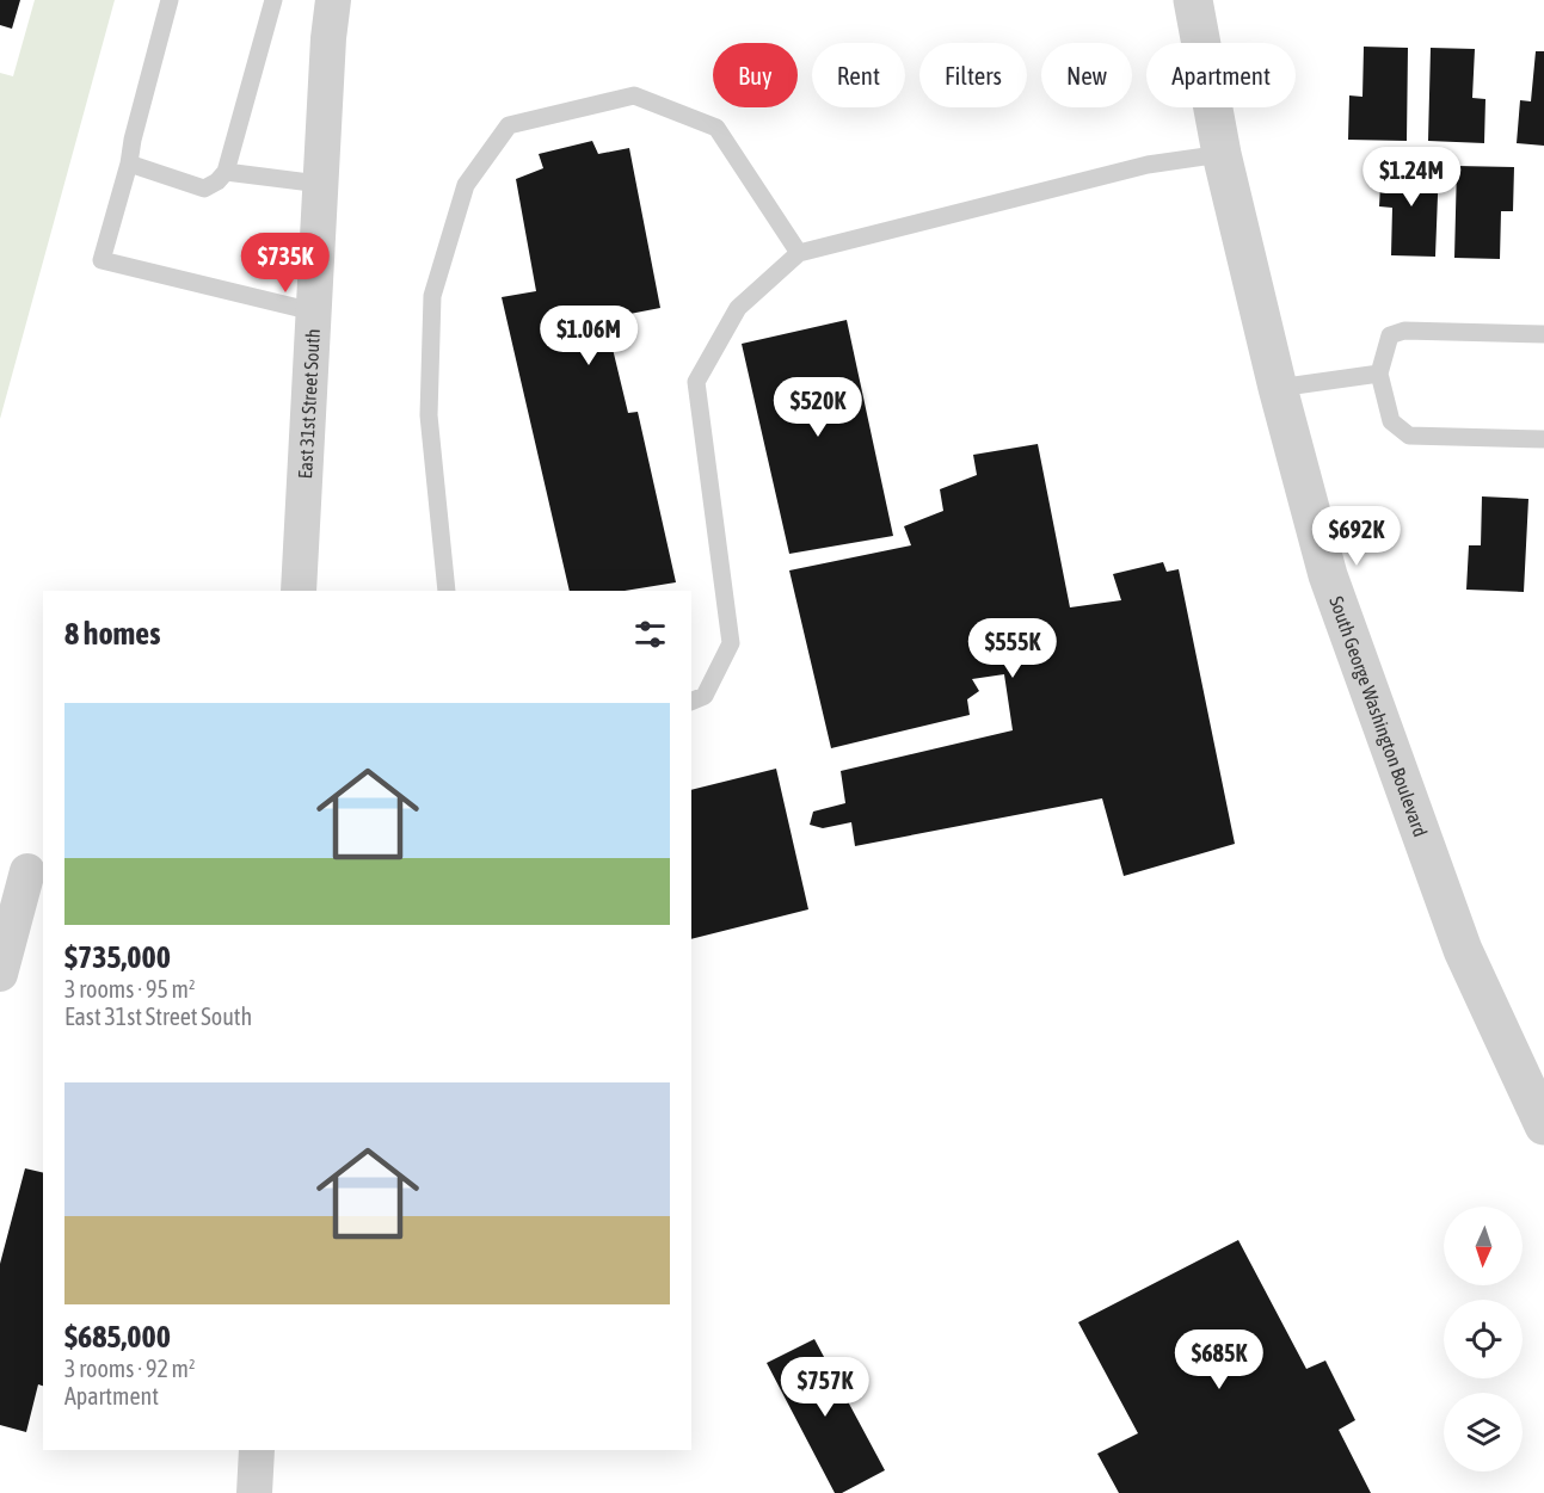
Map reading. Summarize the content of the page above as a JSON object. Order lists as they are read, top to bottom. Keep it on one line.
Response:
{"streets":{"street":["East 31st Street South","South George Washington Boulevard"]},"north":"bottom","page":{"chip":["Buy","Rent","Filters","New","Apartment"],"price":["$1.24M","$735K","$1.06M","$520K","$692K","$555K","$685K","$757K"],"heading":"8 homes","list":[{"name":"$735,000","note":"3 rooms · 95 m² · East 31st Street South"},{"name":"$685,000","note":"3 rooms · 92 m² · Apartment"}]}}
